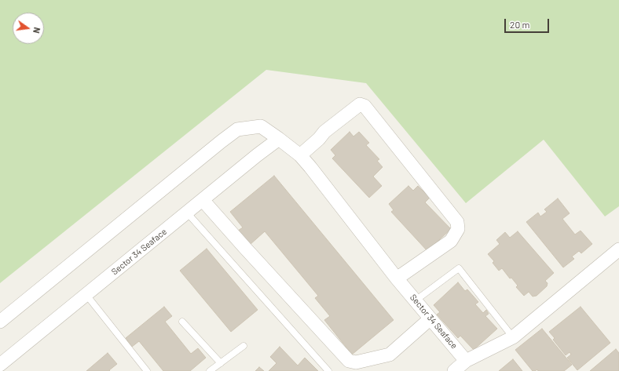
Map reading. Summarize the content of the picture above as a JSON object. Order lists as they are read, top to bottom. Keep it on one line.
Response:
{"streets":{"street":["Sector 34 Seaface"]},"scale_bar":"20 m","north":"right"}
